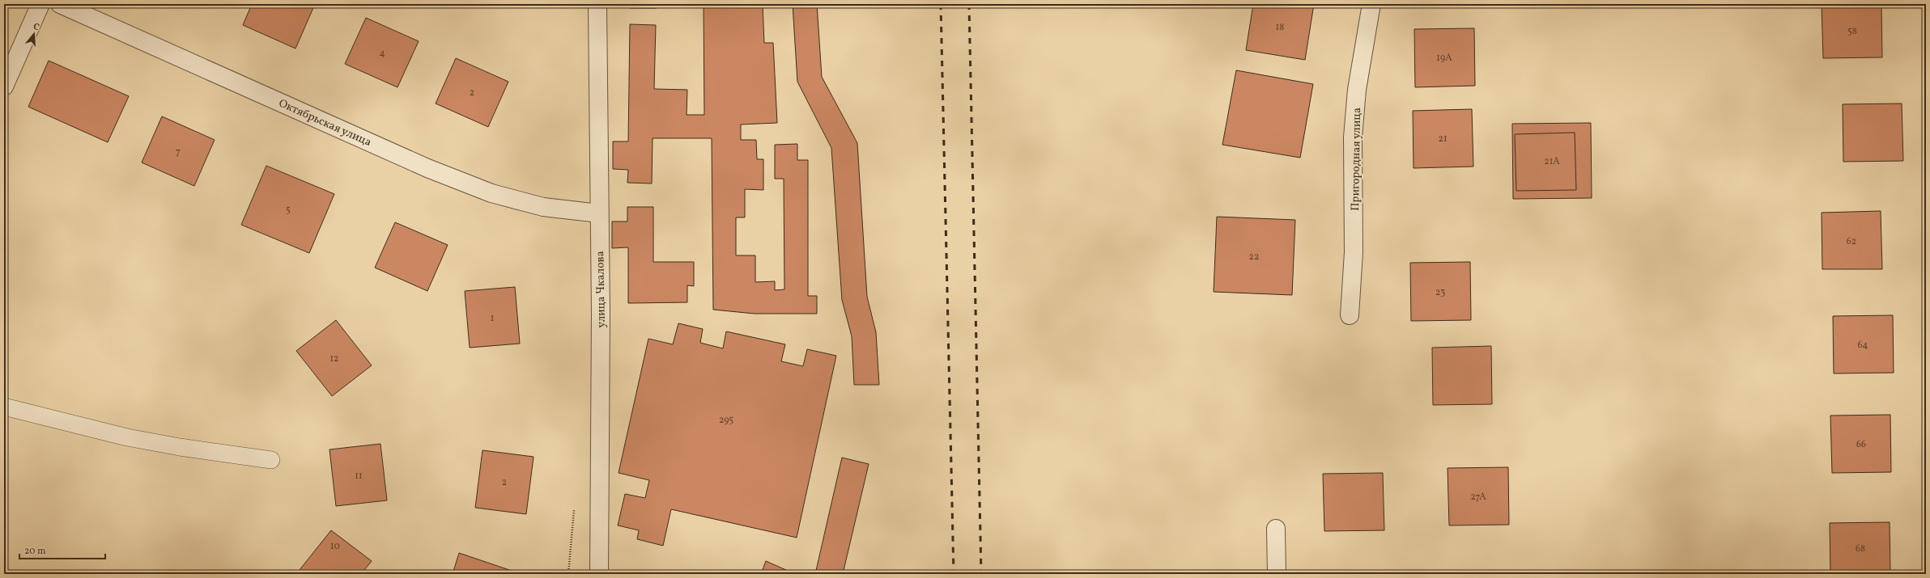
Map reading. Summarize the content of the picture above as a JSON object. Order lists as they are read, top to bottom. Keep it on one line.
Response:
{"streets":{"street":["Октябрьская улица","Пригородная улица","улица Чкалова"]},"crossings":[["Октябрьская улица","улица Чкалова"]],"house_numbers":["18","58","4","19А","2","21","7","21А","5","62","22","23","1","64","12","295","66","11","2","27А","10","68"],"scale_bar":"20 m","north":"top"}
